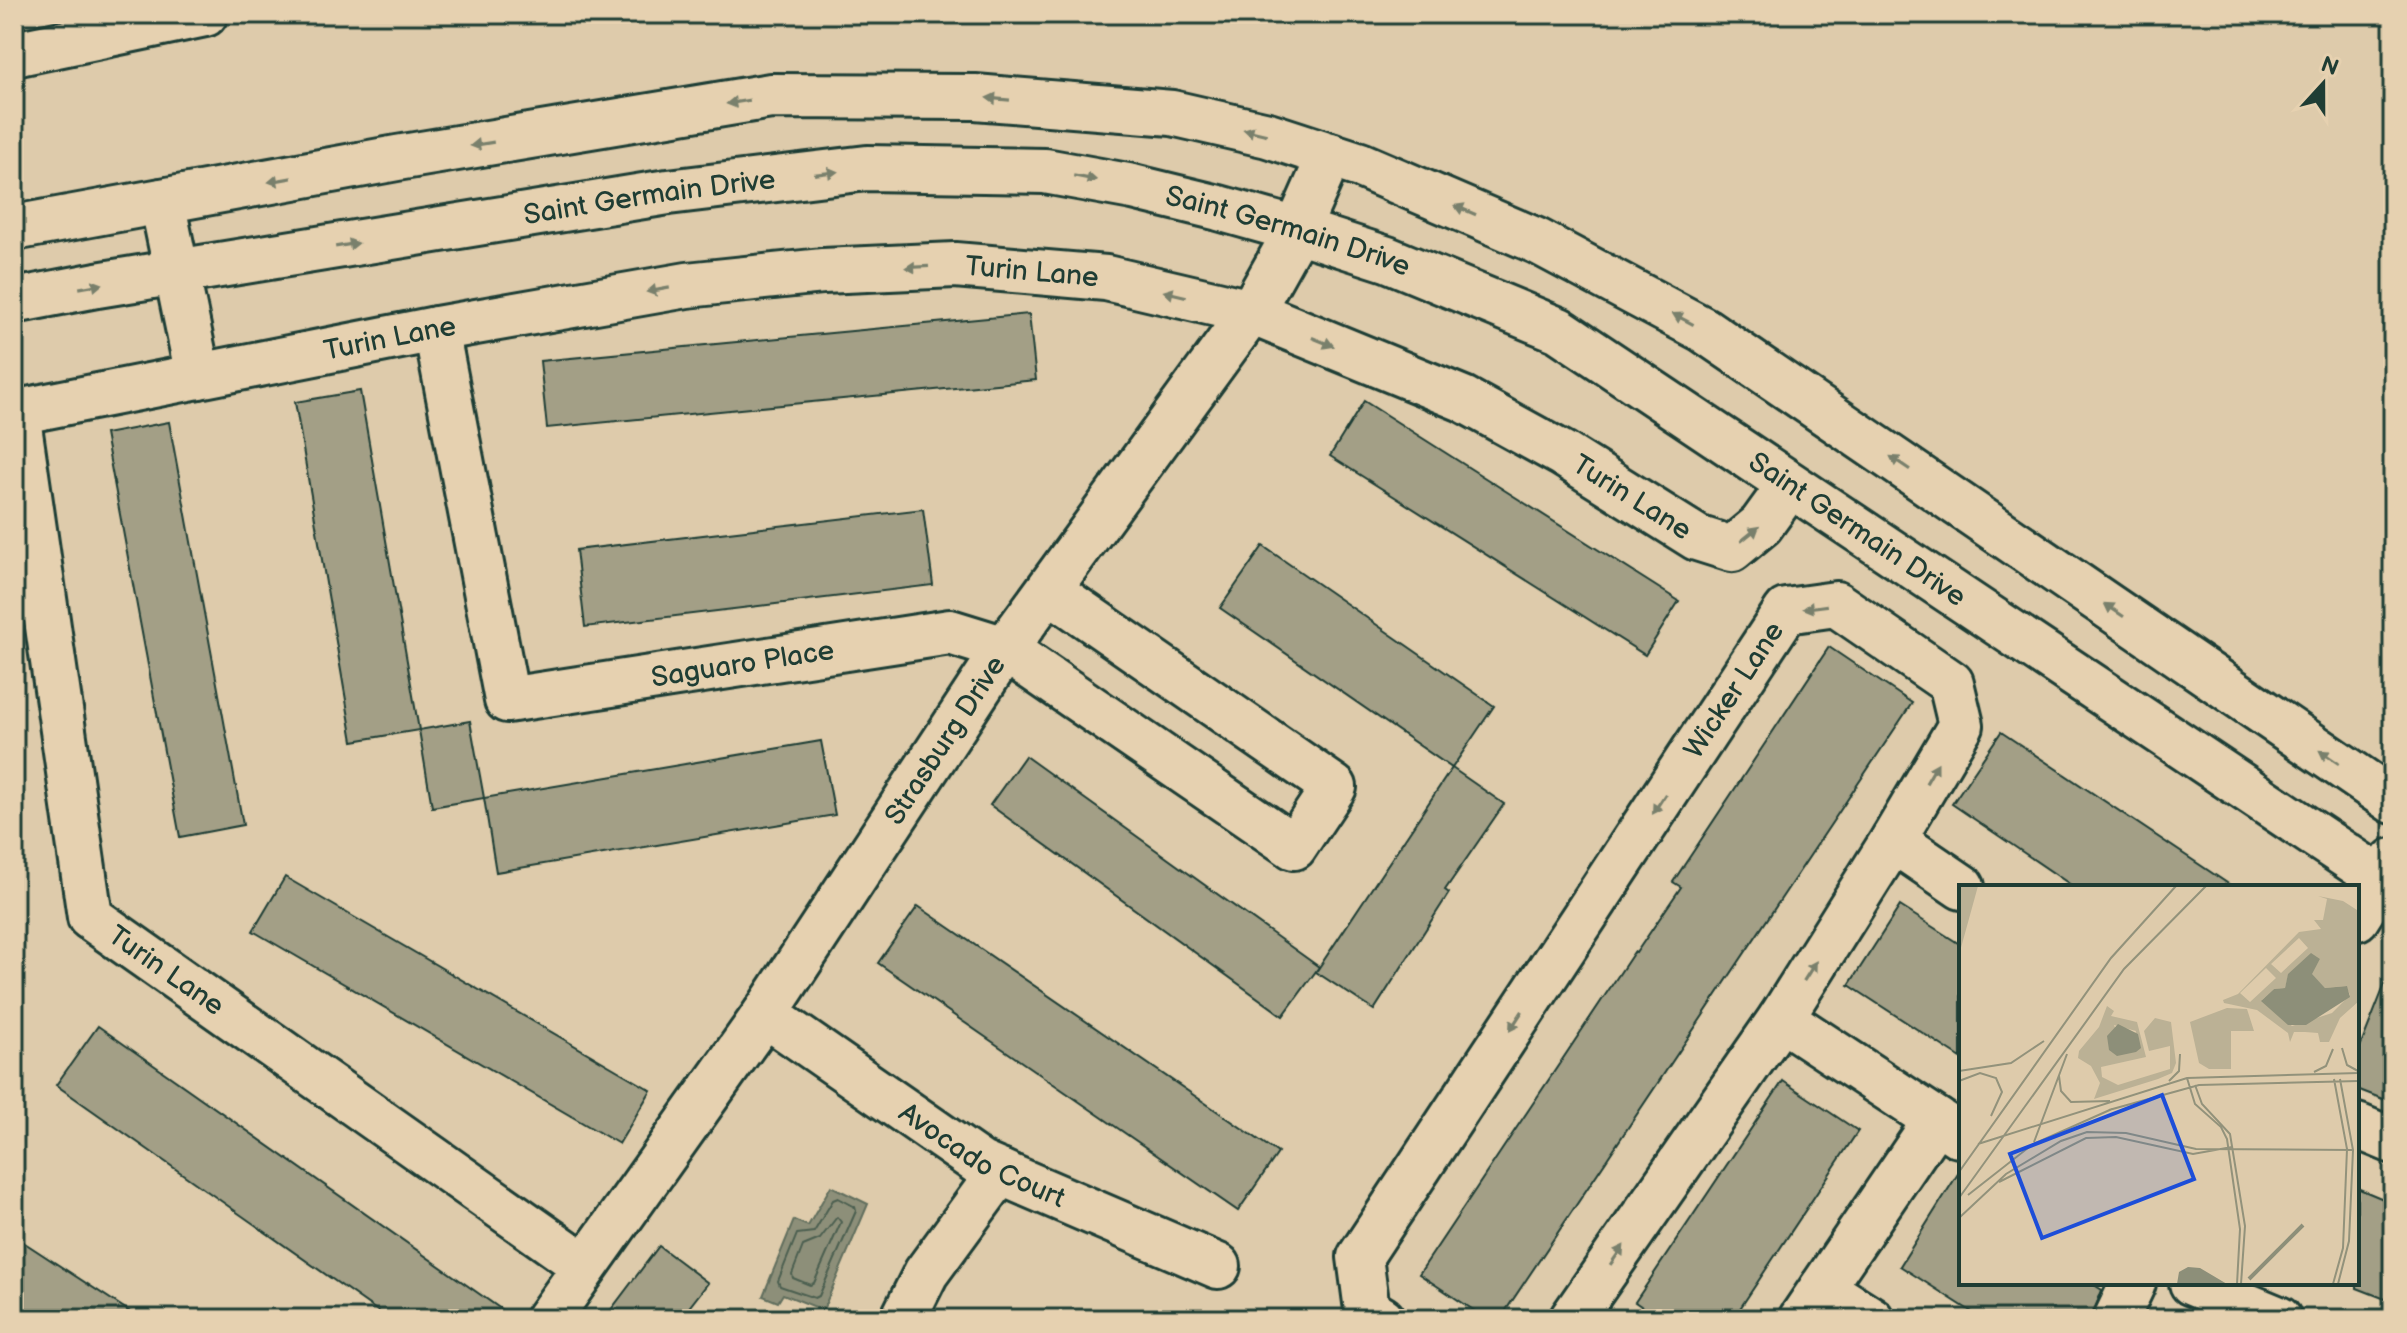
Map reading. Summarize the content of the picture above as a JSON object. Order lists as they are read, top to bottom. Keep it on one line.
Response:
{"streets":{"main road":["Saint Germain Drive","Turin Lane","Saguaro Place","Wicker Lane","Strasburg Drive","Avocado Court"]},"crossings":[["Saint Germain Drive","Turin Lane"],["Saint Germain Drive","Strasburg Drive"],["Turin Lane","Saguaro Place"],["Turin Lane","Strasburg Drive"],["Saguaro Place","Strasburg Drive"],["Strasburg Drive","Avocado Court"]],"north":"top"}
